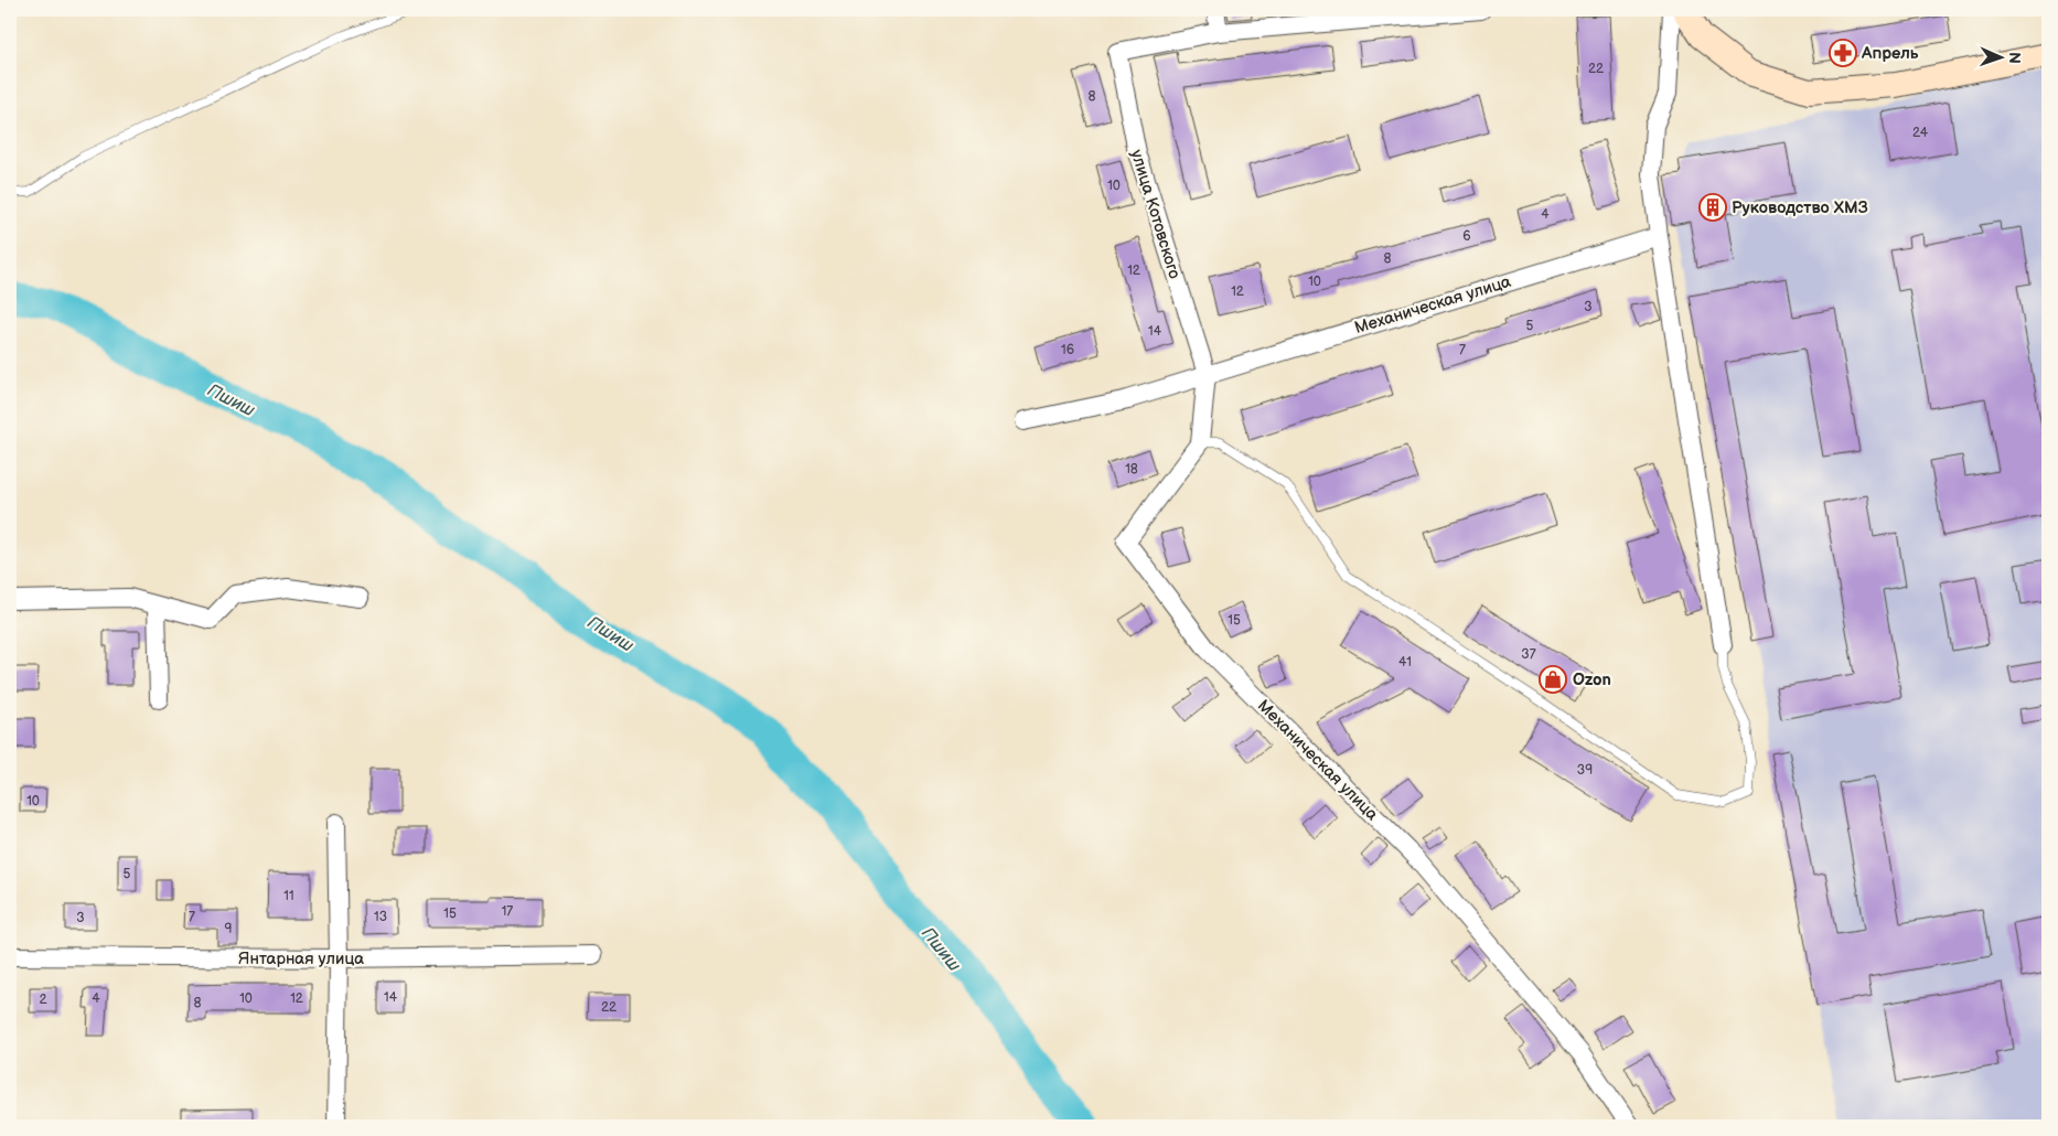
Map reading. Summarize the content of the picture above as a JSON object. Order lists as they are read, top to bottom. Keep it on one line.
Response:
{"streets":{"street":["улица Котовского","Механическая улица","Янтарная улица"]},"crossings":[["улица Котовского","Механическая улица"]],"water":["Пшиш"],"places":{"pharmacy":["Апрель"],"building":["Руководство ХМЗ"],"shop":["Ozon"]},"house_numbers":["22","8","24","10","4","6","8","12","10","12","3","5","14","16","7","18","15","37","41","39","10","5","11","17","15","7","13","3","9","14","4","10","12","2","8","22"],"north":"right"}
